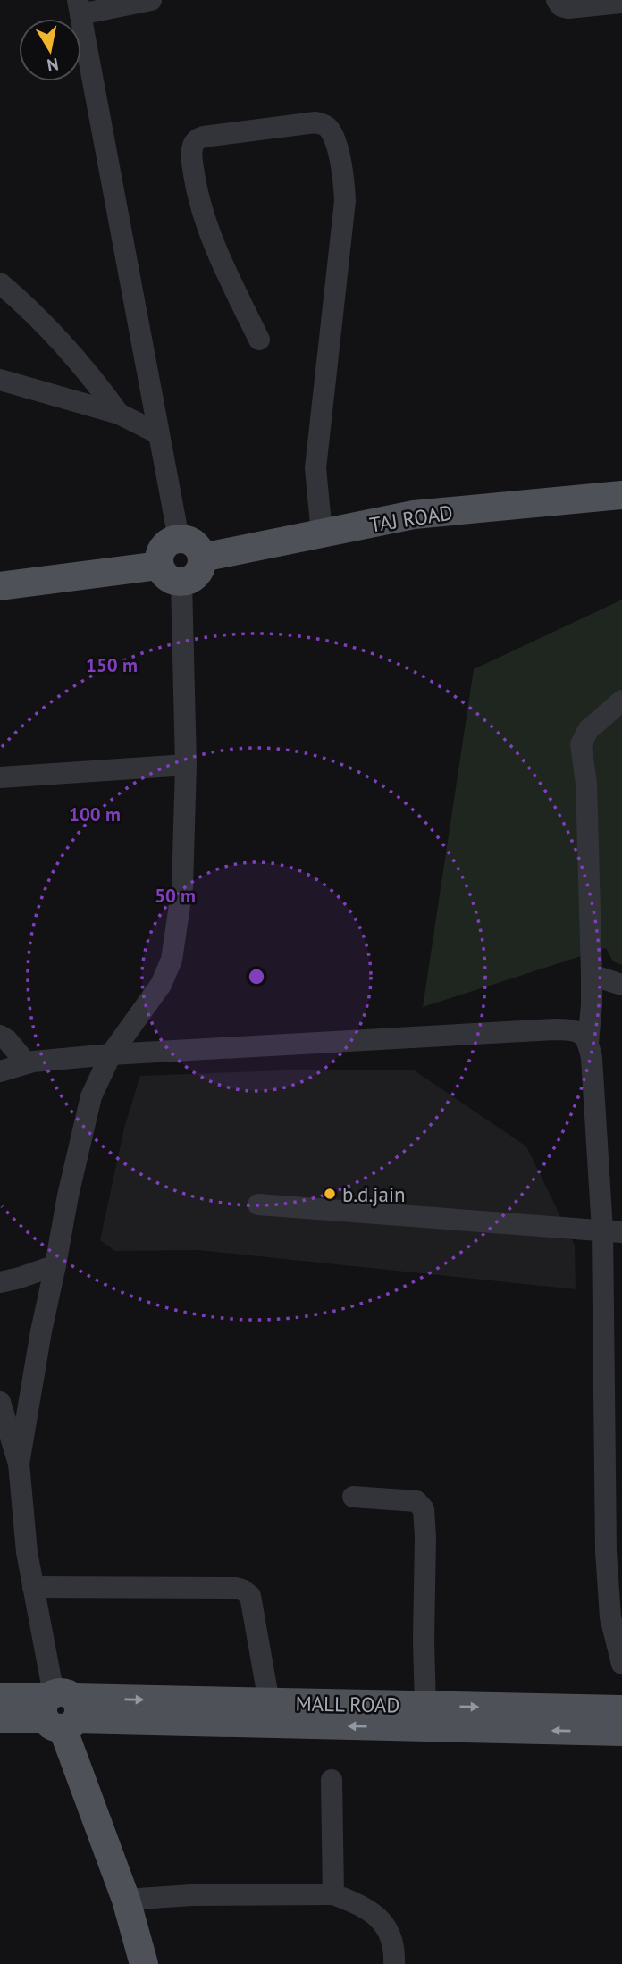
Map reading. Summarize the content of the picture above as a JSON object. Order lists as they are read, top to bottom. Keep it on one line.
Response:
{"streets":{"main road":["TAJ ROAD","MALL ROAD"]},"places":["b.d.jain"],"north":"bottom","rings":["150 m","100 m","50 m"]}
